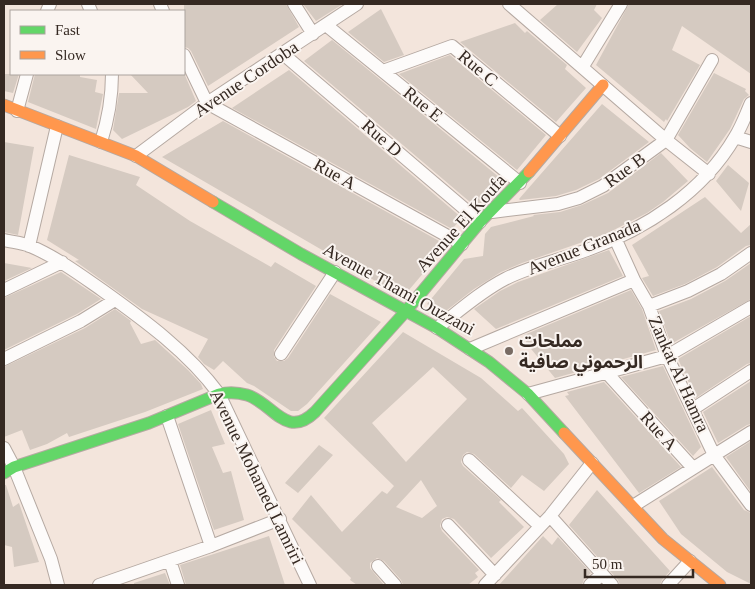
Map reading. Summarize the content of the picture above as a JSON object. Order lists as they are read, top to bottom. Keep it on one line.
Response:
{"streets":{"street":["Rue C","Avenue Cordoba","Rue E","Rue D","Rue B","Rue A","Avenue El Koufa","Avenue Granada","Avenue Thami Ouzzani","Zankat Al Hamra","Avenue Mohamed Lamriri"]},"crossings":[["Rue C","Rue E"],["Rue C","Avenue El Koufa"],["Avenue Cordoba","Rue E"],["Avenue Cordoba","Rue D"],["Avenue Cordoba","Rue A"],["Avenue Cordoba","Avenue Thami Ouzzani"],["Rue E","Avenue El Koufa"],["Rue D","Avenue El Koufa"],["Rue B","Avenue El Koufa"],["Rue A","Avenue El Koufa"],["Avenue El Koufa","Avenue Thami Ouzzani"],["Avenue El Koufa","Avenue Mohamed Lamriri"],["Avenue Granada","Avenue Thami Ouzzani"],["Avenue Granada","Zankat Al Hamra"]],"places":["مملحات الرحموني صافية"],"legend":["Fast","Slow"],"scale_bar":"50 m"}
